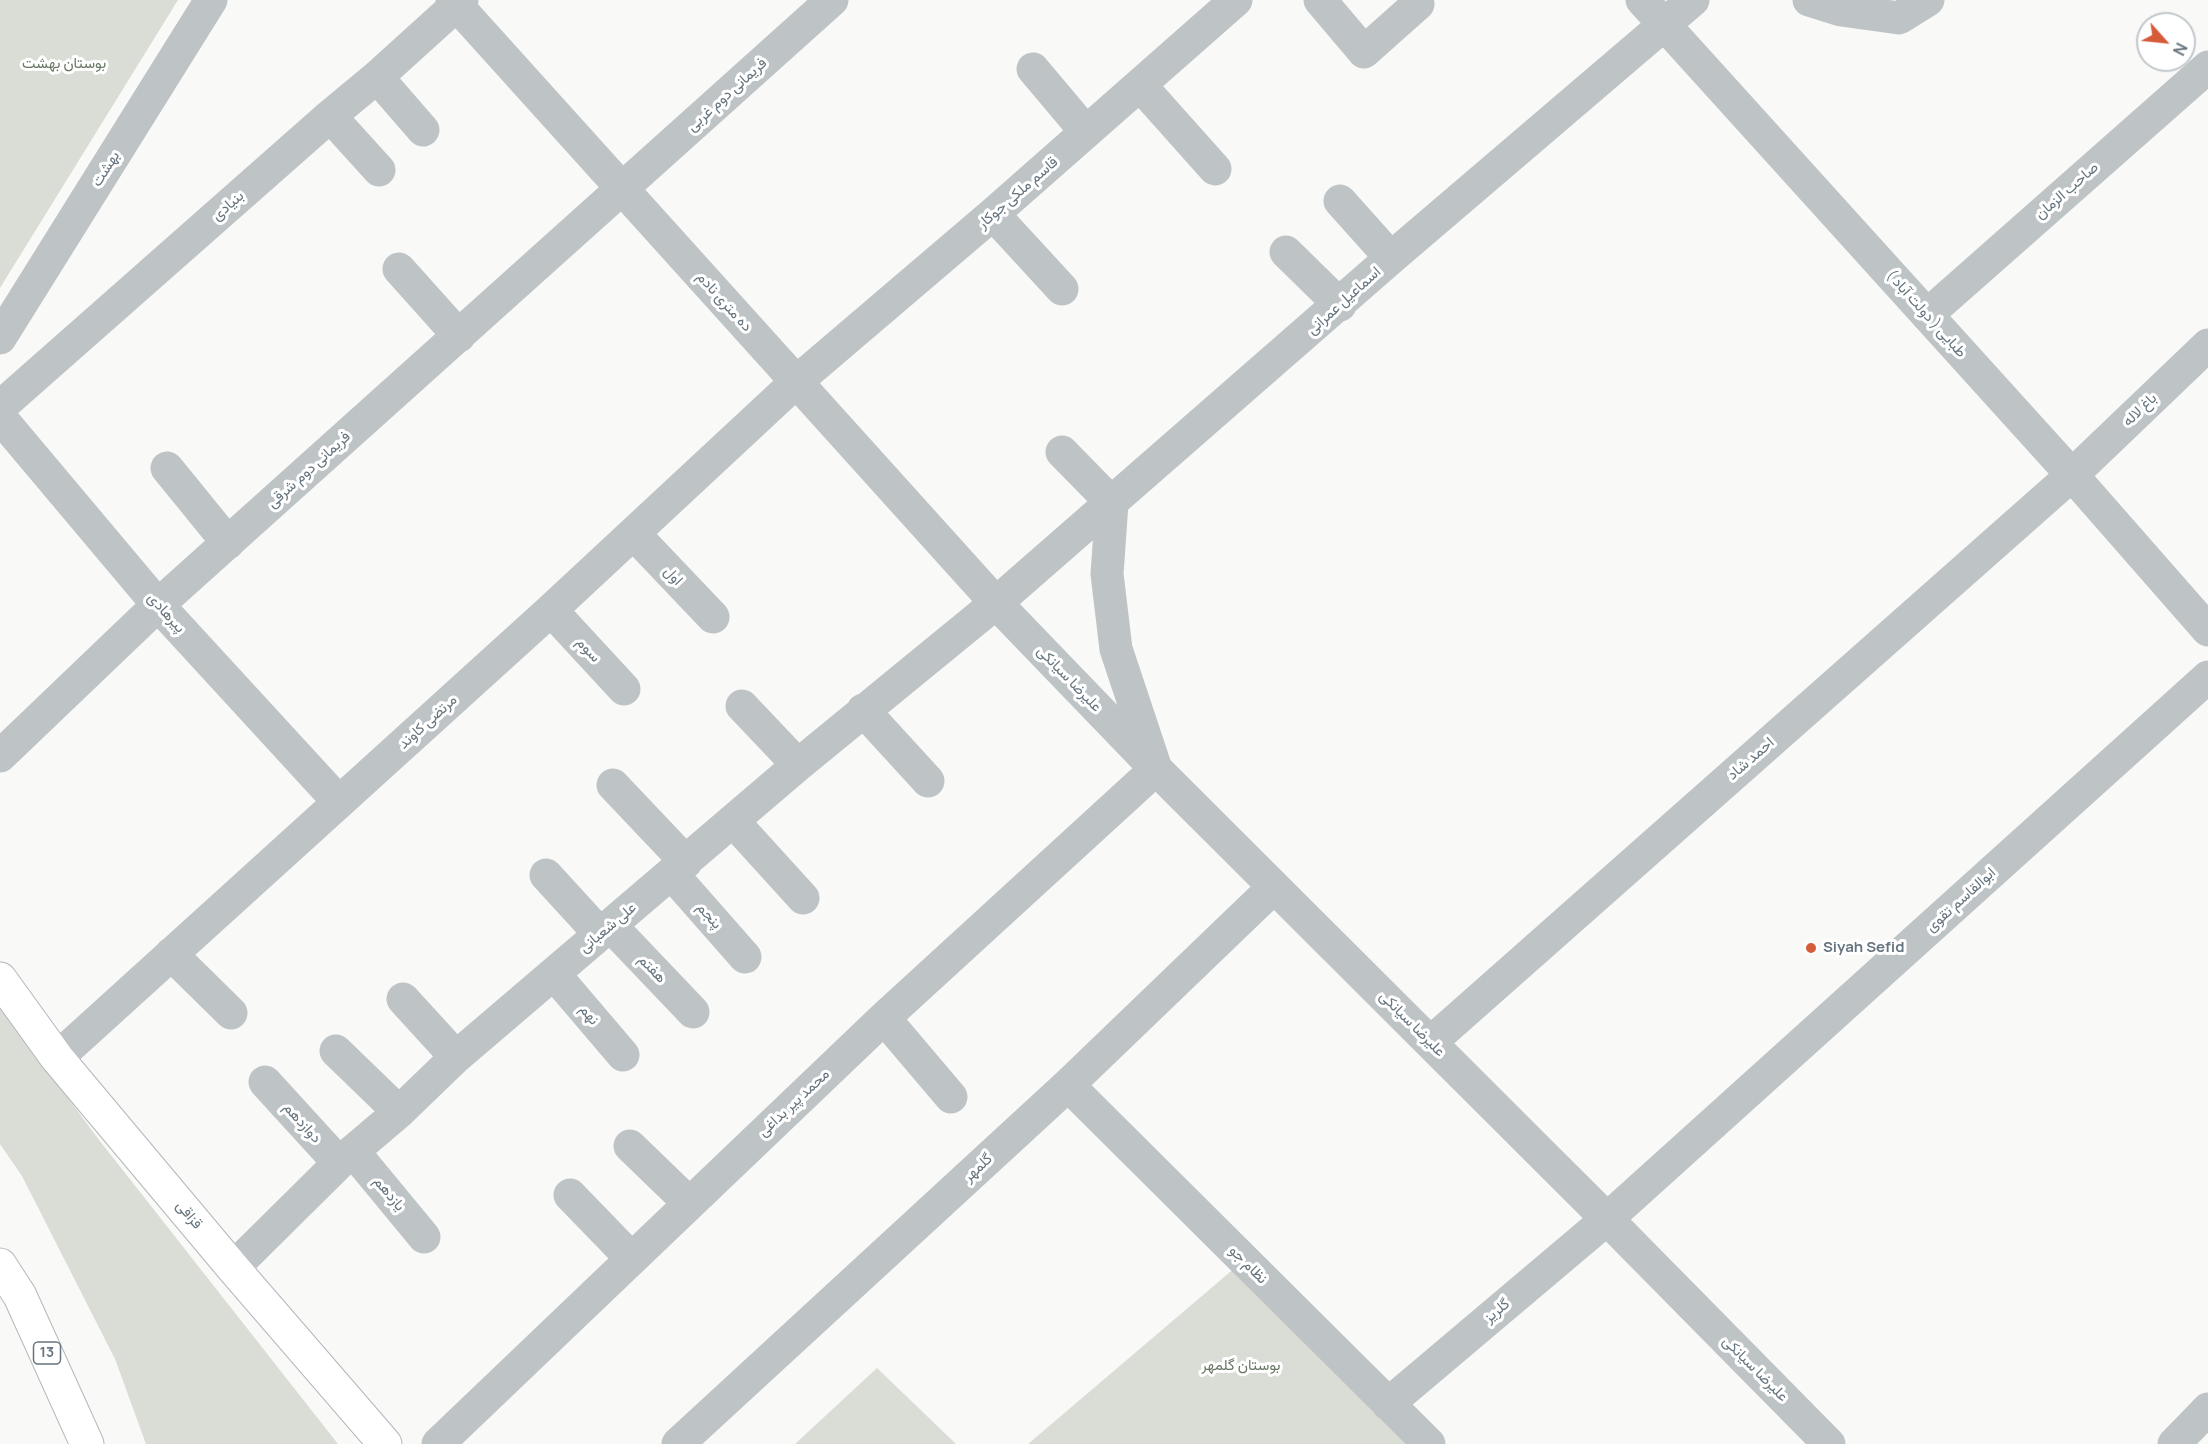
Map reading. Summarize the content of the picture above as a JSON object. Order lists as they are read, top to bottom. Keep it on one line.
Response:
{"streets":{"main road":["قزاقی","13"],"street":["فریمانی دوم غربی","بهشت","صاحب الزمان","قاسم ملکی جوکار","بنیادی","اسماعیل عمرانی","ده متری نادم","طبایی ( دولت آباد )","باغ لاله","فریمانی دوم شرقی","اول","پیرهادی","سوم","علیرضا سیانکی","مرتضی کاوند","احمد شاد","ابوالقاسم تقوی","پنجم","علی شعبانی","هفتم","نهم","محمد پیر بداغی","دوازدهم","گلمهر","یازدهم","نظام جو","گلریز"]},"crossings":[["فریمانی دوم غربی","ده متری نادم"],["فریمانی دوم غربی","فریمانی دوم شرقی"],["صاحب الزمان","طبایی ( دولت آباد )"],["قاسم ملکی جوکار","ده متری نادم"],["قاسم ملکی جوکار","مرتضی کاوند"],["بنیادی","ده متری نادم"],["اسماعیل عمرانی","ده متری نادم"],["اسماعیل عمرانی","طبایی ( دولت آباد )"],["اسماعیل عمرانی","علیرضا سیانکی"],["اسماعیل عمرانی","علی شعبانی"],["ده متری نادم","فریمانی دوم شرقی"],["ده متری نادم","علیرضا سیانکی"],["ده متری نادم","مرتضی کاوند"],["ده متری نادم","علی شعبانی"],["طبایی ( دولت آباد )","باغ لاله"],["طبایی ( دولت آباد )","احمد شاد"],["باغ لاله","احمد شاد"],["فریمانی دوم شرقی","پیرهادی"],["اول","مرتضی کاوند"],["پیرهادی","مرتضی کاوند"],["سوم","مرتضی کاوند"],["علیرضا سیانکی","احمد شاد"],["علیرضا سیانکی","ابوالقاسم تقوی"],["علیرضا سیانکی","علی شعبانی"],["علیرضا سیانکی","محمد پیر بداغی"],["علیرضا سیانکی","گلمهر"],["علیرضا سیانکی","گلریز"],["مرتضی کاوند","قزاقی"],["ابوالقاسم تقوی","گلریز"],["پنجم","علی شعبانی"],["علی شعبانی","هفتم"],["علی شعبانی","نهم"],["علی شعبانی","دوازدهم"],["علی شعبانی","یازدهم"],["علی شعبانی","قزاقی"],["دوازدهم","یازدهم"],["گلمهر","نظام جو"],["نظام جو","گلریز"]],"parks":["بوستان بهشت","بوستان گلمهر"],"places":["Siyah Sefid"],"north":"bottom right"}
